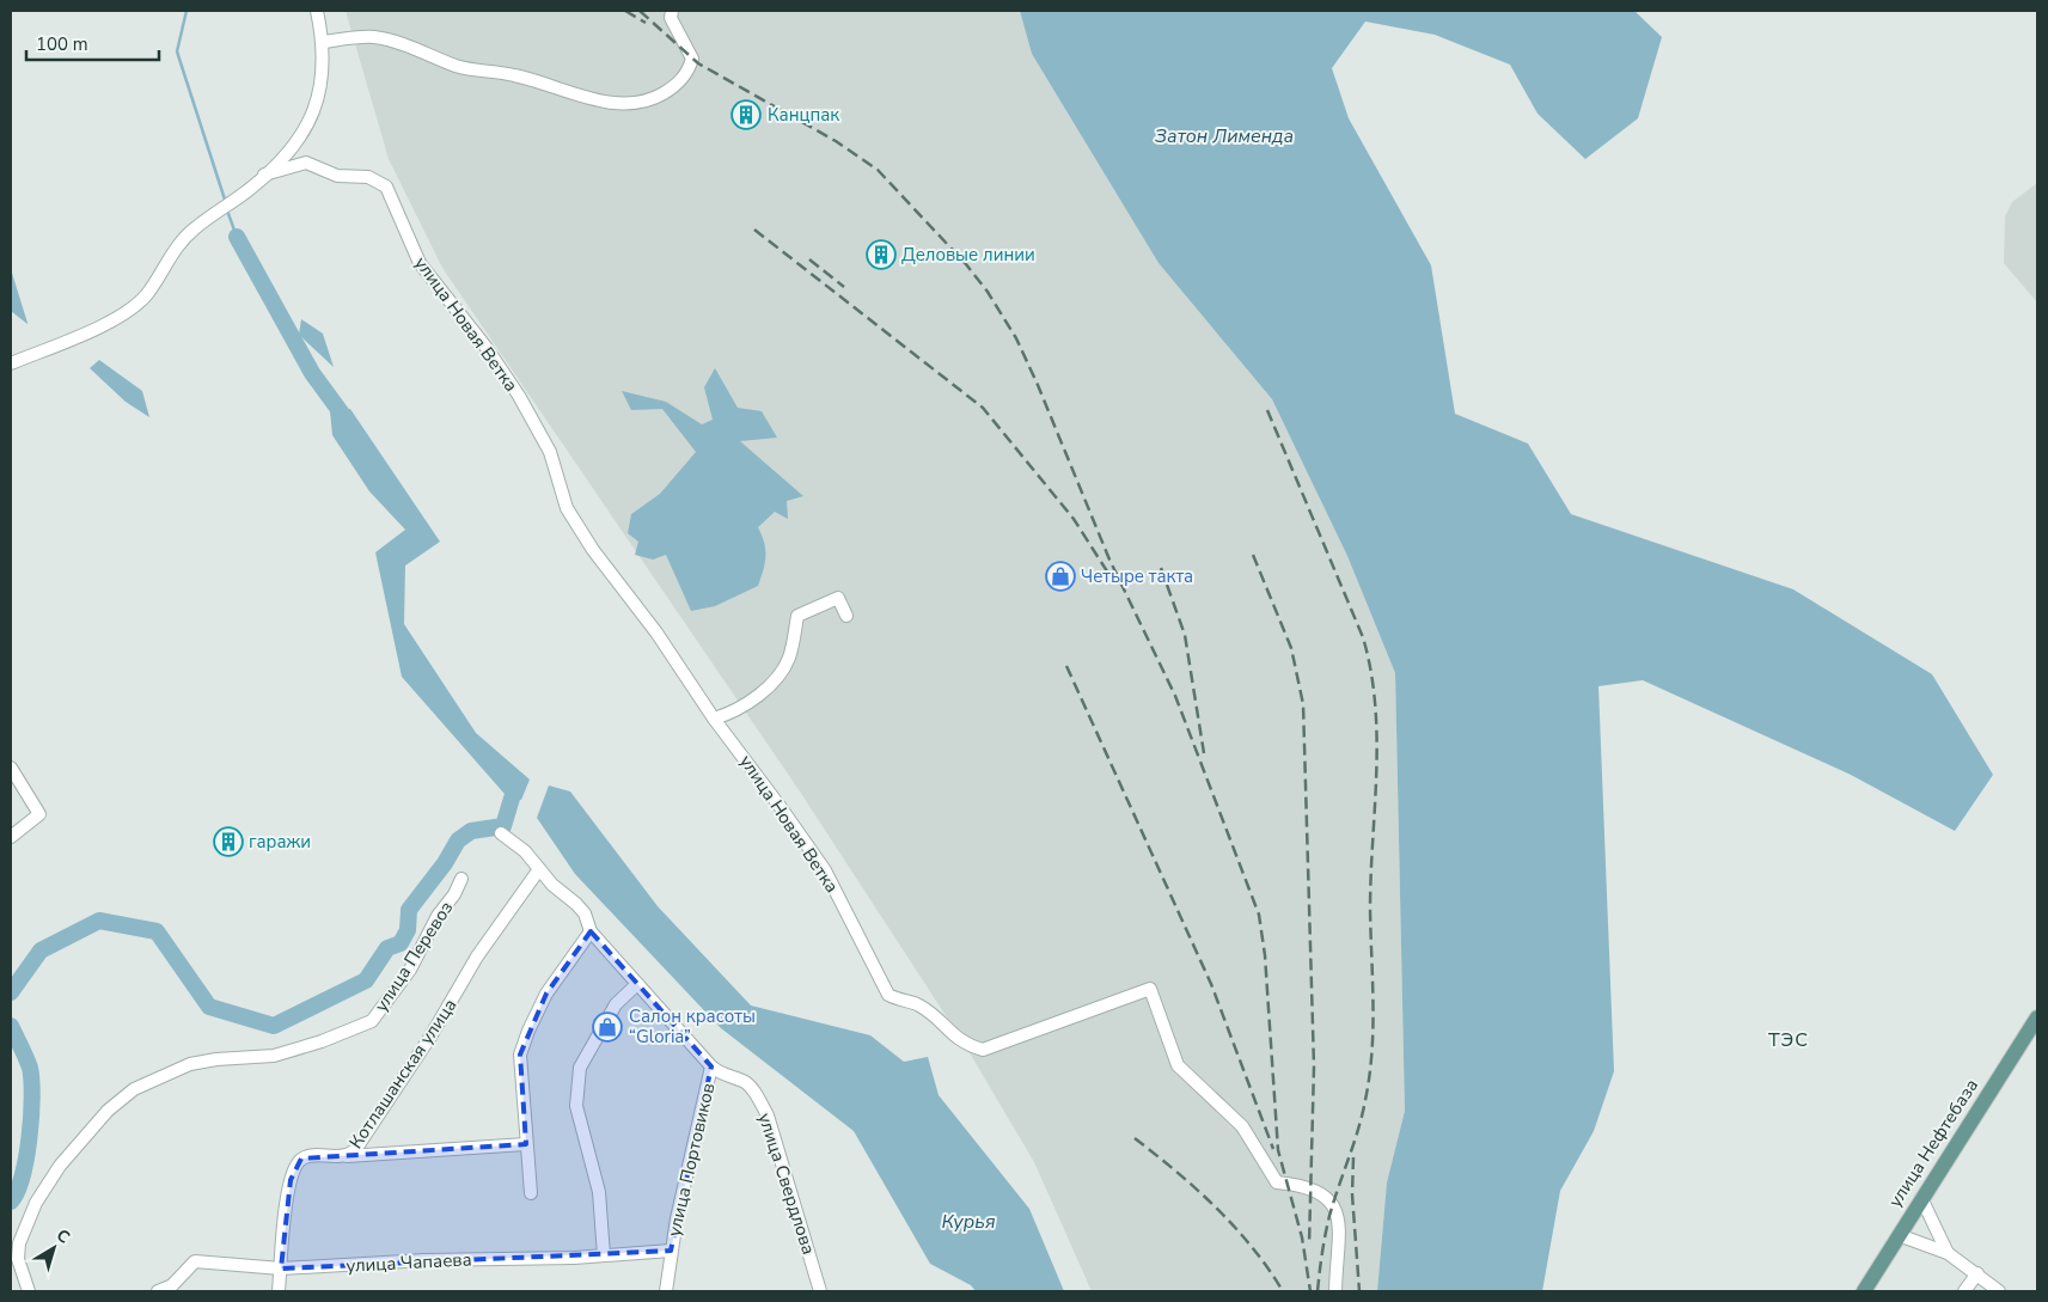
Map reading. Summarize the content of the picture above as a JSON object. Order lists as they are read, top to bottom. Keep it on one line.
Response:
{"streets":{"main road":["улица Нефтебаза"],"street":["улица Новая Ветка","улица Перевоз","Котлашанская улица","улица Портовиков","улица Свердлова","улица Чапаева"]},"crossings":[["Котлашанская улица","улица Портовиков"],["Котлашанская улица","улица Чапаева"],["улица Портовиков","улица Свердлова"],["улица Портовиков","улица Чапаева"]],"districts":["ТЭС"],"water":["Затон Лименда","Курья"],"places":{"building":["Канцпак","Деловые линии","гаражи"],"shop":["Четыре такта","Салон красоты “Gloria”"]},"scale_bar":"100 m","north":"top right"}
